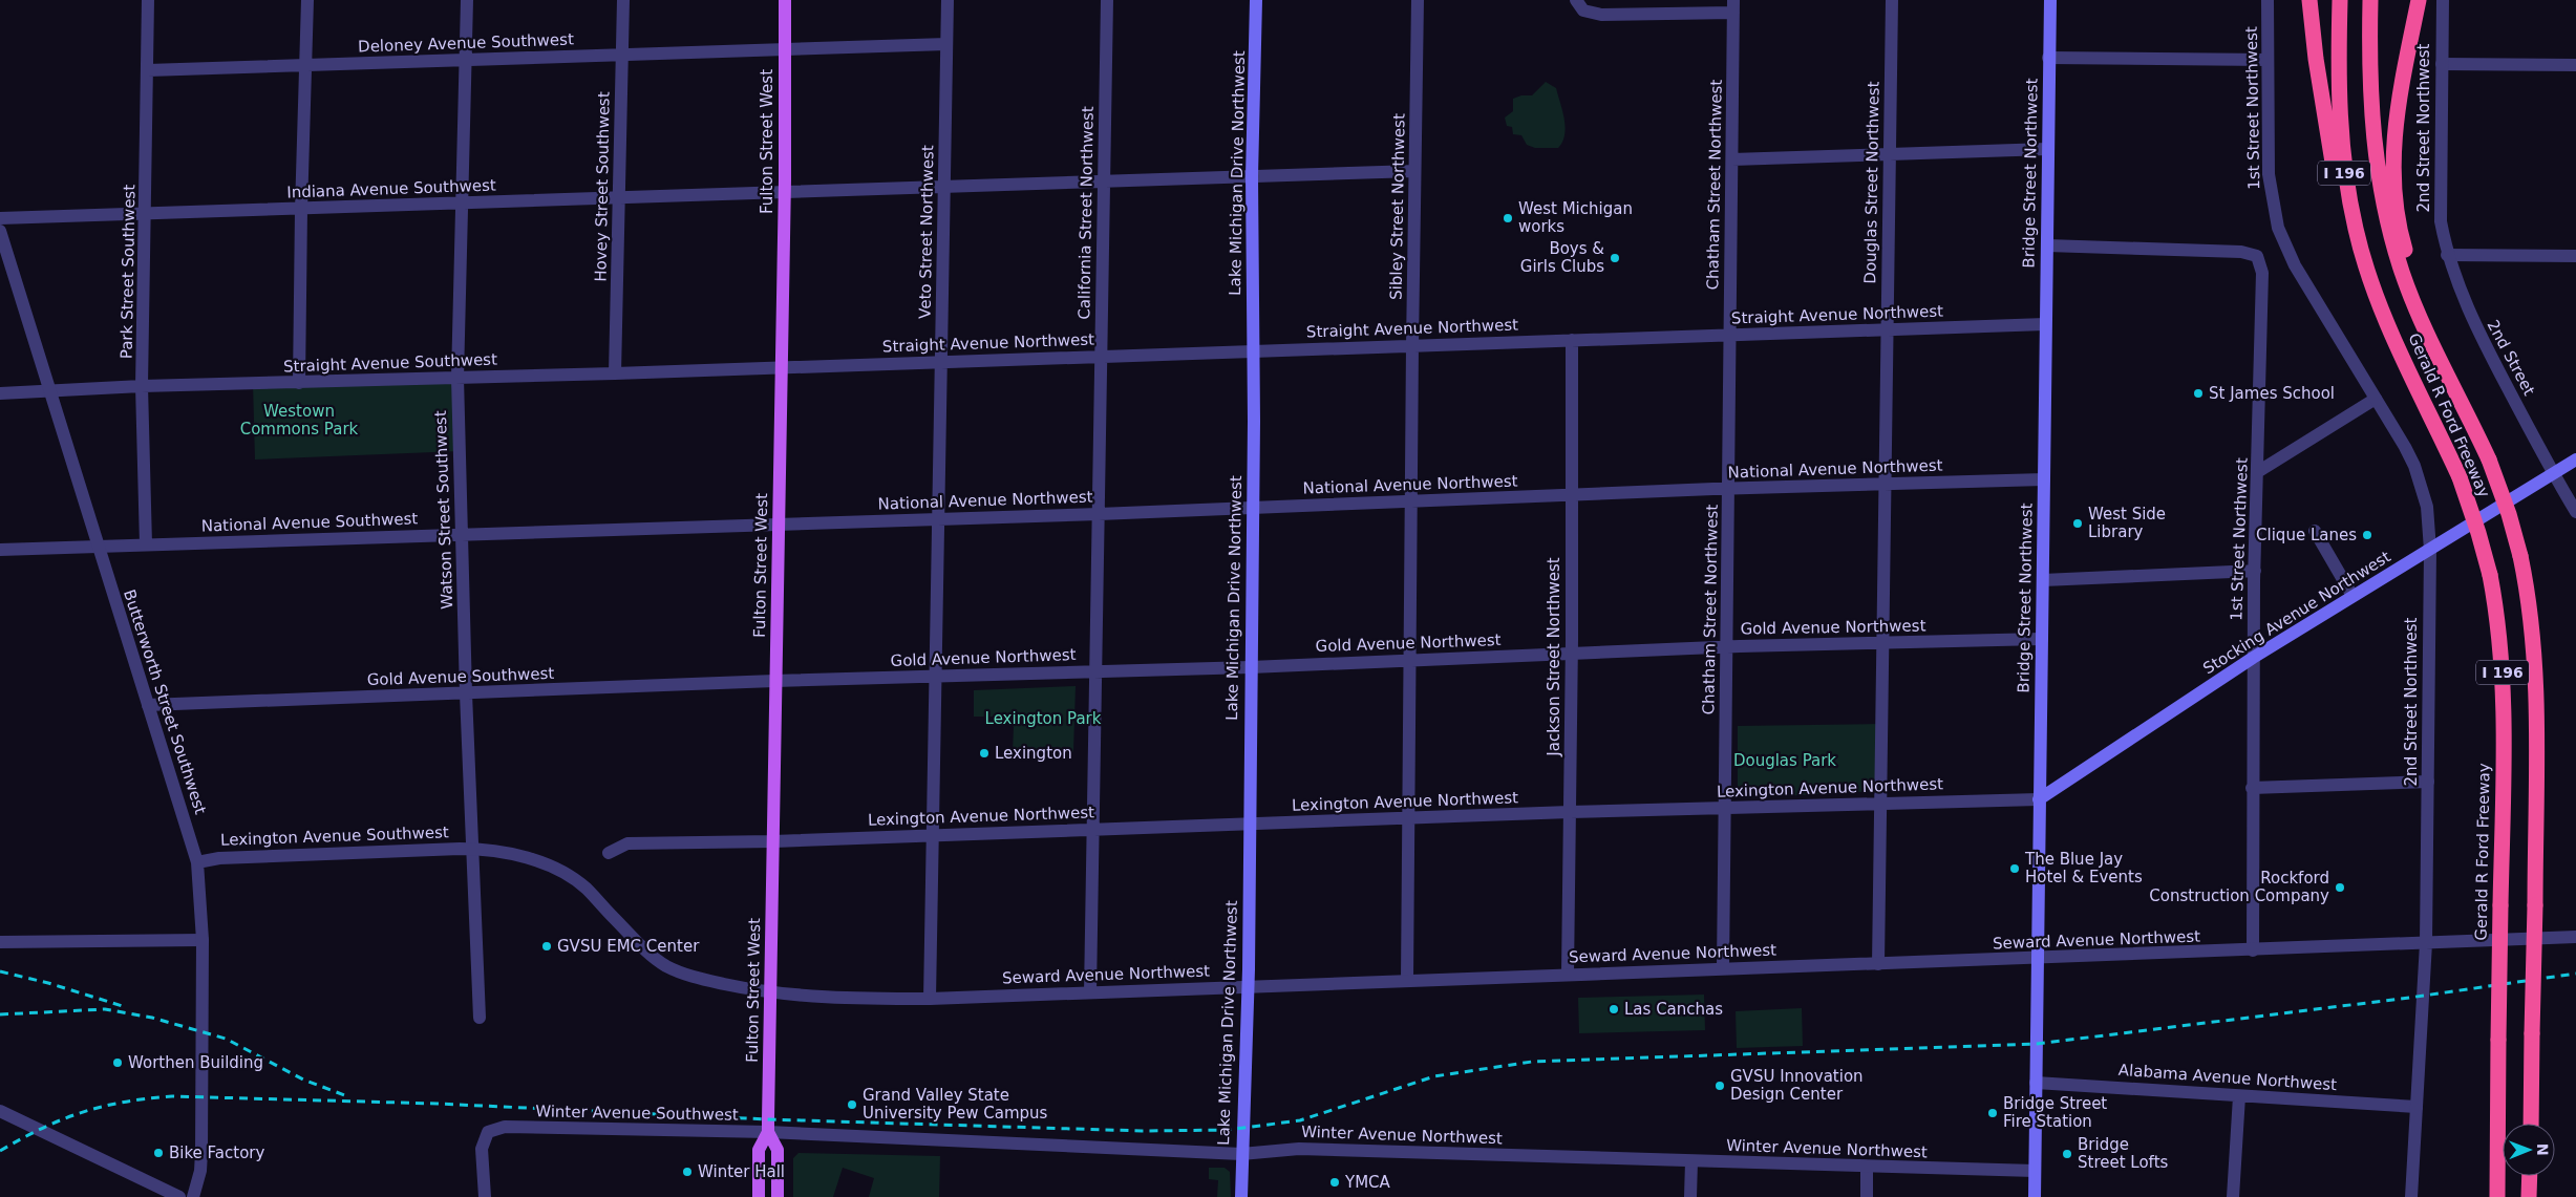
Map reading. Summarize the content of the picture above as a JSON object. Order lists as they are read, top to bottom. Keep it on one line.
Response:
{"streets":{"highway":["I 196","Gerald R Ford Freeway"],"main road":["Fulton Street West","Lake Michigan Drive Northwest","Bridge Street Northwest","Stocking Avenue Northwest"],"street":["Deloney Avenue Southwest","1st Street Northwest","2nd Street Northwest","Douglas Street Northwest","Chatham Street Northwest","Hovey Street Southwest","Indiana Avenue Southwest","Sibley Street Northwest","California Street Northwest","Veto Street Northwest","Park Street Southwest","Straight Avenue Northwest","2nd Street","Straight Avenue Southwest","National Avenue Northwest","Watson Street Southwest","National Avenue Southwest","Gold Avenue Northwest","Jackson Street Northwest","Gold Avenue Southwest","Butterworth Street Southwest","Lexington Avenue Northwest","Lexington Avenue Southwest","Seward Avenue Northwest","Alabama Avenue Northwest","Winter Avenue Southwest","Winter Avenue Northwest"]},"crossings":[["Deloney Avenue Southwest","Fulton Street West"],["Deloney Avenue Southwest","Hovey Street Southwest"],["Deloney Avenue Southwest","Veto Street Northwest"],["Deloney Avenue Southwest","Park Street Southwest"],["Deloney Avenue Southwest","Watson Street Southwest"],["1st Street Northwest","2nd Street Northwest"],["1st Street Northwest","Bridge Street Northwest"],["1st Street Northwest","Stocking Avenue Northwest"],["1st Street Northwest","Seward Avenue Northwest"],["2nd Street Northwest","2nd Street"],["2nd Street Northwest","Stocking Avenue Northwest"],["2nd Street Northwest","Seward Avenue Northwest"],["2nd Street Northwest","Alabama Avenue Northwest"],["Fulton Street West","Indiana Avenue Southwest"],["Fulton Street West","Straight Avenue Northwest"],["Fulton Street West","Straight Avenue Southwest"],["Fulton Street West","National Avenue Northwest"],["Fulton Street West","National Avenue Southwest"],["Fulton Street West","Gold Avenue Northwest"],["Fulton Street West","Gold Avenue Southwest"],["Fulton Street West","Lexington Avenue Northwest"],["Fulton Street West","Lexington Avenue Southwest"],["Fulton Street West","Seward Avenue Northwest"],["Fulton Street West","Winter Avenue Southwest"],["Fulton Street West","Winter Avenue Northwest"],["Lake Michigan Drive Northwest","Indiana Avenue Southwest"],["Lake Michigan Drive Northwest","Straight Avenue Northwest"],["Lake Michigan Drive Northwest","National Avenue Northwest"],["Lake Michigan Drive Northwest","Gold Avenue Northwest"],["Lake Michigan Drive Northwest","Lexington Avenue Northwest"],["Lake Michigan Drive Northwest","Seward Avenue Northwest"],["Lake Michigan Drive Northwest","Winter Avenue Northwest"],["Bridge Street Northwest","Straight Avenue Northwest"],["Bridge Street Northwest","National Avenue Northwest"],["Bridge Street Northwest","Stocking Avenue Northwest"],["Bridge Street Northwest","Gold Avenue Northwest"],["Bridge Street Northwest","Lexington Avenue Northwest"],["Bridge Street Northwest","Seward Avenue Northwest"],["Bridge Street Northwest","Alabama Avenue Northwest"],["Bridge Street Northwest","Winter Avenue Northwest"],["Douglas Street Northwest","Straight Avenue Northwest"],["Douglas Street Northwest","National Avenue Northwest"],["Douglas Street Northwest","Gold Avenue Northwest"],["Douglas Street Northwest","Lexington Avenue Northwest"],["Douglas Street Northwest","Seward Avenue Northwest"],["Chatham Street Northwest","Straight Avenue Northwest"],["Chatham Street Northwest","National Avenue Northwest"],["Chatham Street Northwest","Gold Avenue Northwest"],["Chatham Street Northwest","Lexington Avenue Northwest"],["Chatham Street Northwest","Seward Avenue Northwest"],["Hovey Street Southwest","Indiana Avenue Southwest"],["Hovey Street Southwest","Straight Avenue Southwest"],["Indiana Avenue Southwest","Sibley Street Northwest"],["Indiana Avenue Southwest","California Street Northwest"],["Indiana Avenue Southwest","Veto Street Northwest"],["Indiana Avenue Southwest","Park Street Southwest"],["Indiana Avenue Southwest","Watson Street Southwest"],["Sibley Street Northwest","Straight Avenue Northwest"],["Sibley Street Northwest","National Avenue Northwest"],["Sibley Street Northwest","Gold Avenue Northwest"],["Sibley Street Northwest","Lexington Avenue Northwest"],["Sibley Street Northwest","Seward Avenue Northwest"],["California Street Northwest","Straight Avenue Northwest"],["California Street Northwest","National Avenue Northwest"],["California Street Northwest","Gold Avenue Northwest"],["California Street Northwest","Lexington Avenue Northwest"],["California Street Northwest","Seward Avenue Northwest"],["Veto Street Northwest","Straight Avenue Northwest"],["Veto Street Northwest","National Avenue Northwest"],["Veto Street Northwest","Gold Avenue Northwest"],["Veto Street Northwest","Lexington Avenue Northwest"],["Veto Street Northwest","Seward Avenue Northwest"],["Park Street Southwest","Straight Avenue Southwest"],["Park Street Southwest","National Avenue Southwest"],["Straight Avenue Northwest","Straight Avenue Southwest"],["Straight Avenue Northwest","Jackson Street Northwest"],["2nd Street","Stocking Avenue Northwest"],["Straight Avenue Southwest","Watson Street Southwest"],["Straight Avenue Southwest","Butterworth Street Southwest"],["National Avenue Northwest","National Avenue Southwest"],["National Avenue Northwest","Jackson Street Northwest"],["Watson Street Southwest","National Avenue Southwest"],["Watson Street Southwest","Gold Avenue Southwest"],["Watson Street Southwest","Lexington Avenue Southwest"],["National Avenue Southwest","Butterworth Street Southwest"],["Stocking Avenue Northwest","Lexington Avenue Northwest"],["Gold Avenue Northwest","Jackson Street Northwest"],["Gold Avenue Northwest","Gold Avenue Southwest"],["Jackson Street Northwest","Lexington Avenue Northwest"],["Jackson Street Northwest","Seward Avenue Northwest"],["Gold Avenue Southwest","Butterworth Street Southwest"],["Butterworth Street Southwest","Lexington Avenue Southwest"],["Lexington Avenue Southwest","Seward Avenue Northwest"],["Winter Avenue Southwest","Winter Avenue Northwest"]],"parks":["Westown Commons Park","Lexington Park","Douglas Park"],"places":["West Michigan works","Boys & Girls Clubs","St James School","West Side Library","Clique Lanes","Lexington","The Blue Jay Hotel & Events","Rockford Construction Company","GVSU EMC Center","Las Canchas","Worthen Building","GVSU Innovation Design Center","Grand Valley State University Pew Campus","Bridge Street Fire Station","Bike Factory","Bridge Street Lofts","Winter Hall","YMCA"],"north":"right"}
